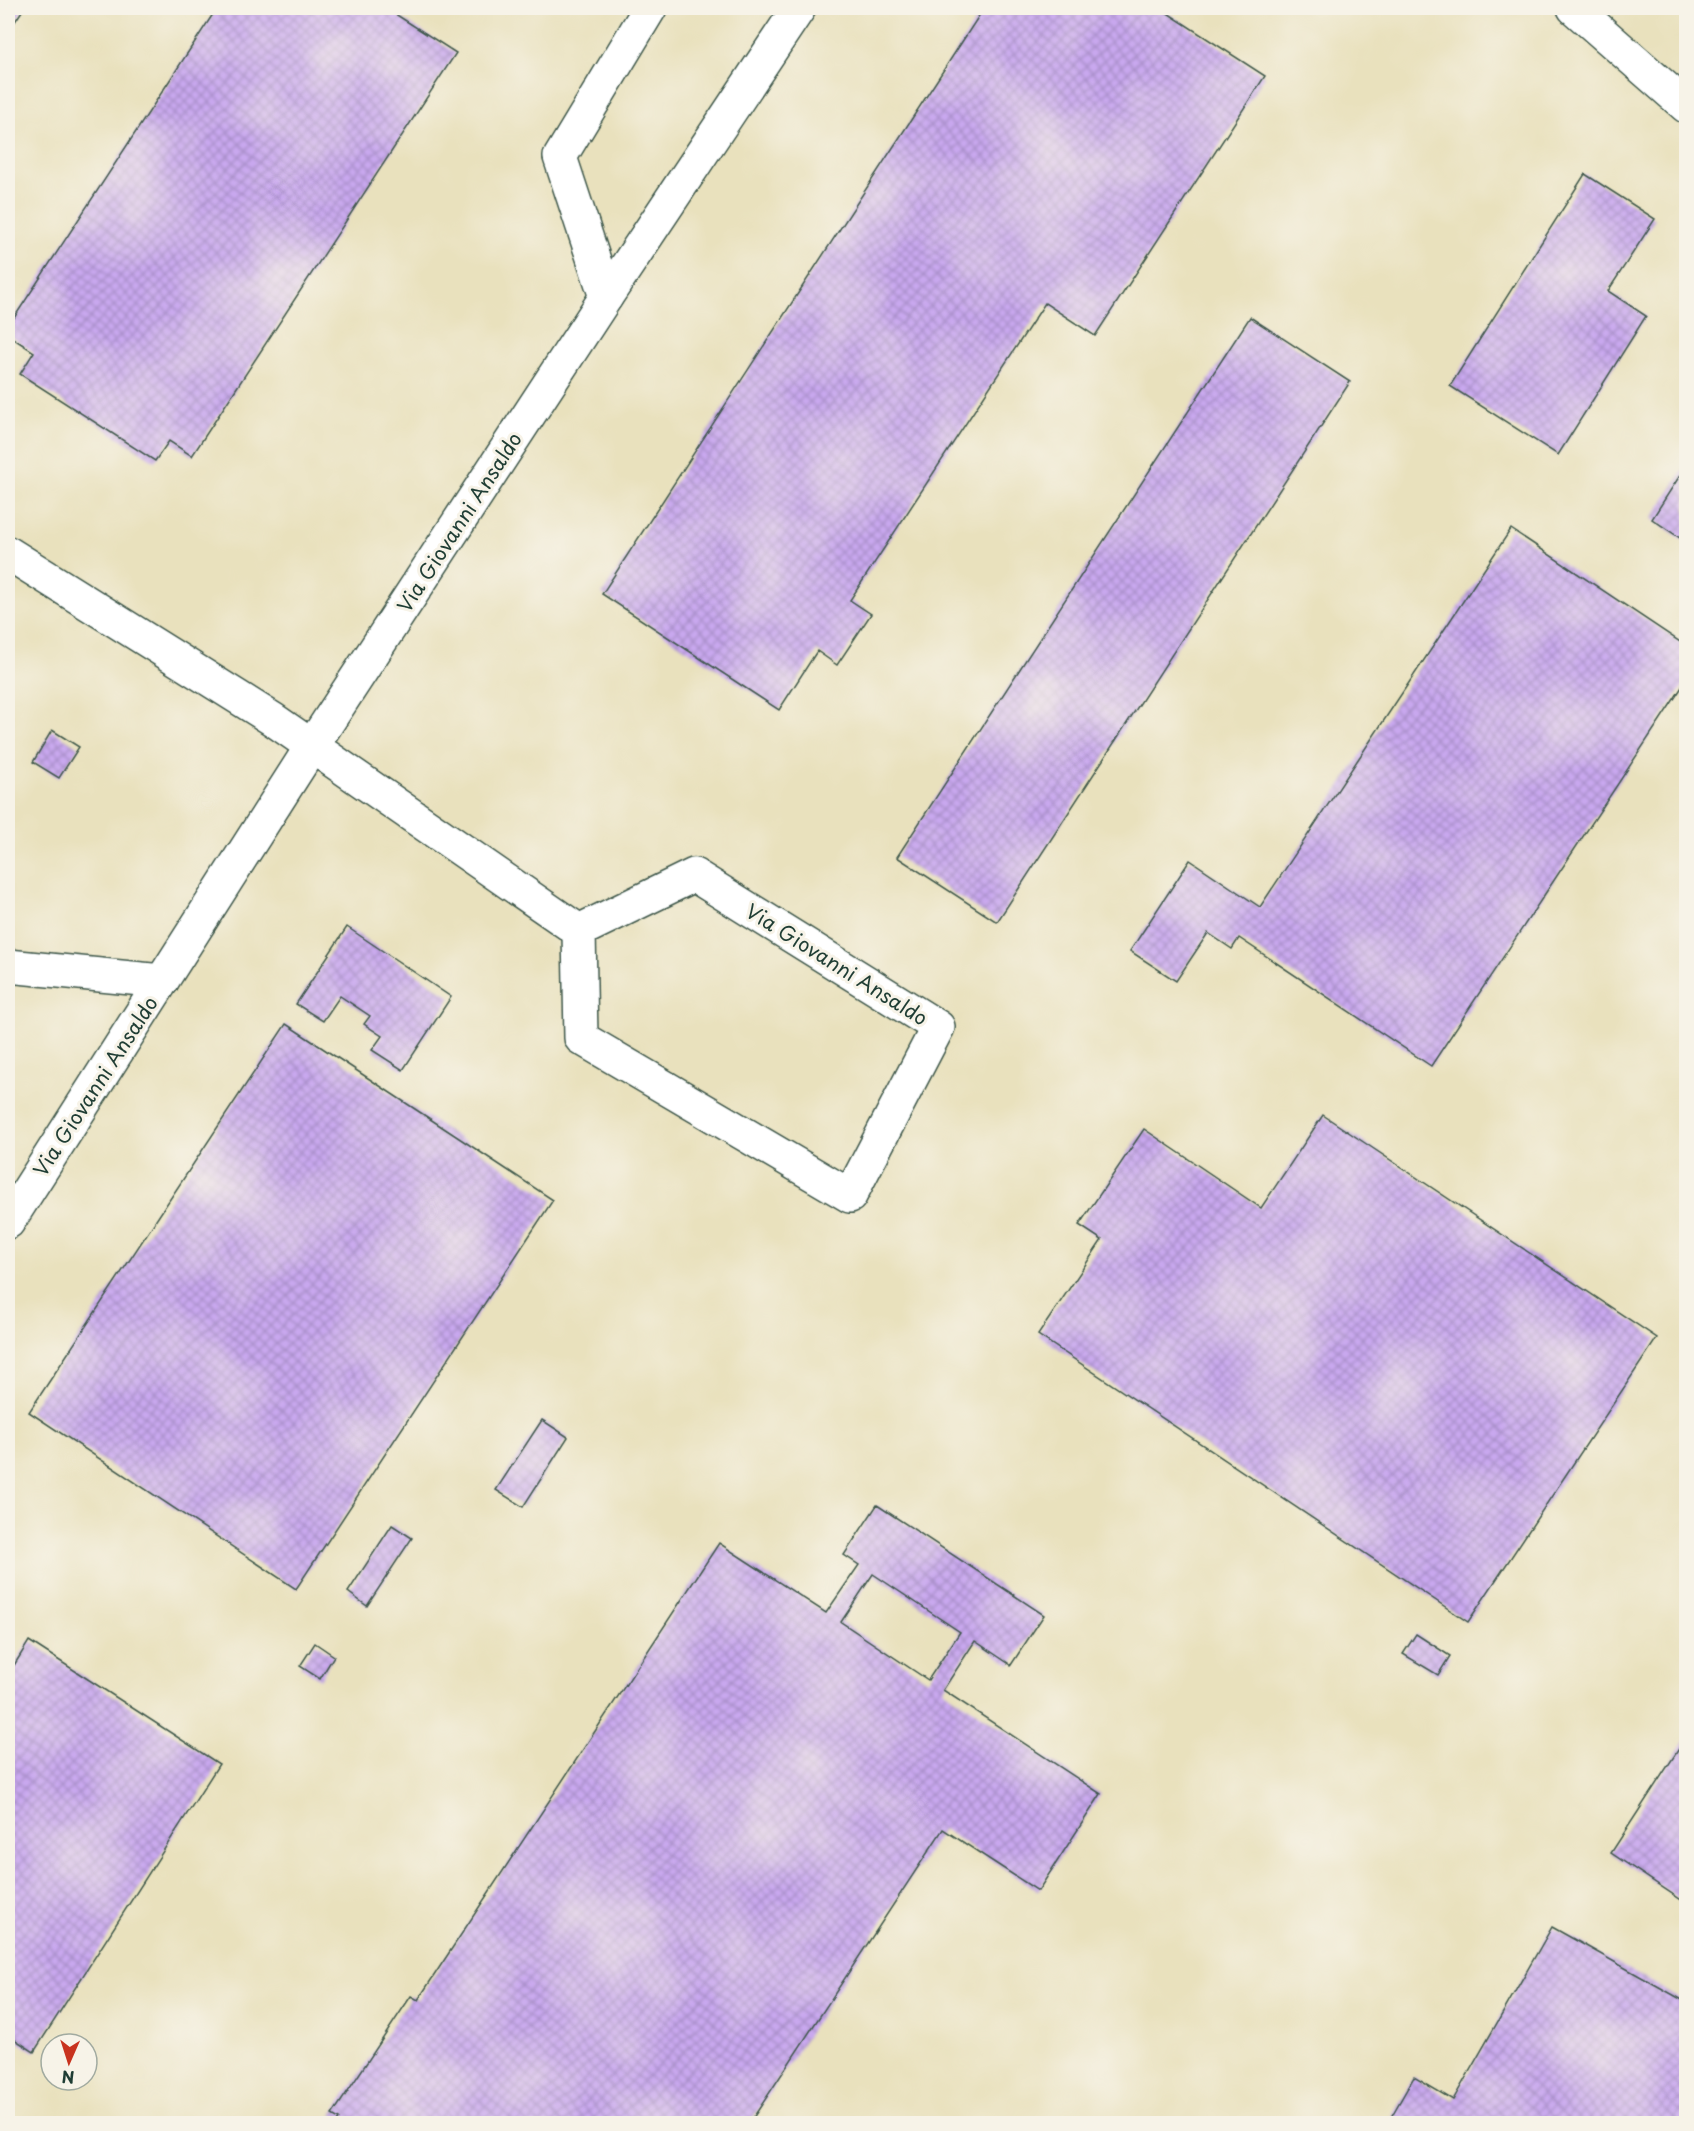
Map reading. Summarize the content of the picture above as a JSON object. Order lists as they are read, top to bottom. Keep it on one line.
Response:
{"streets":{"street":["Via Giovanni Ansaldo"]},"north":"bottom"}
